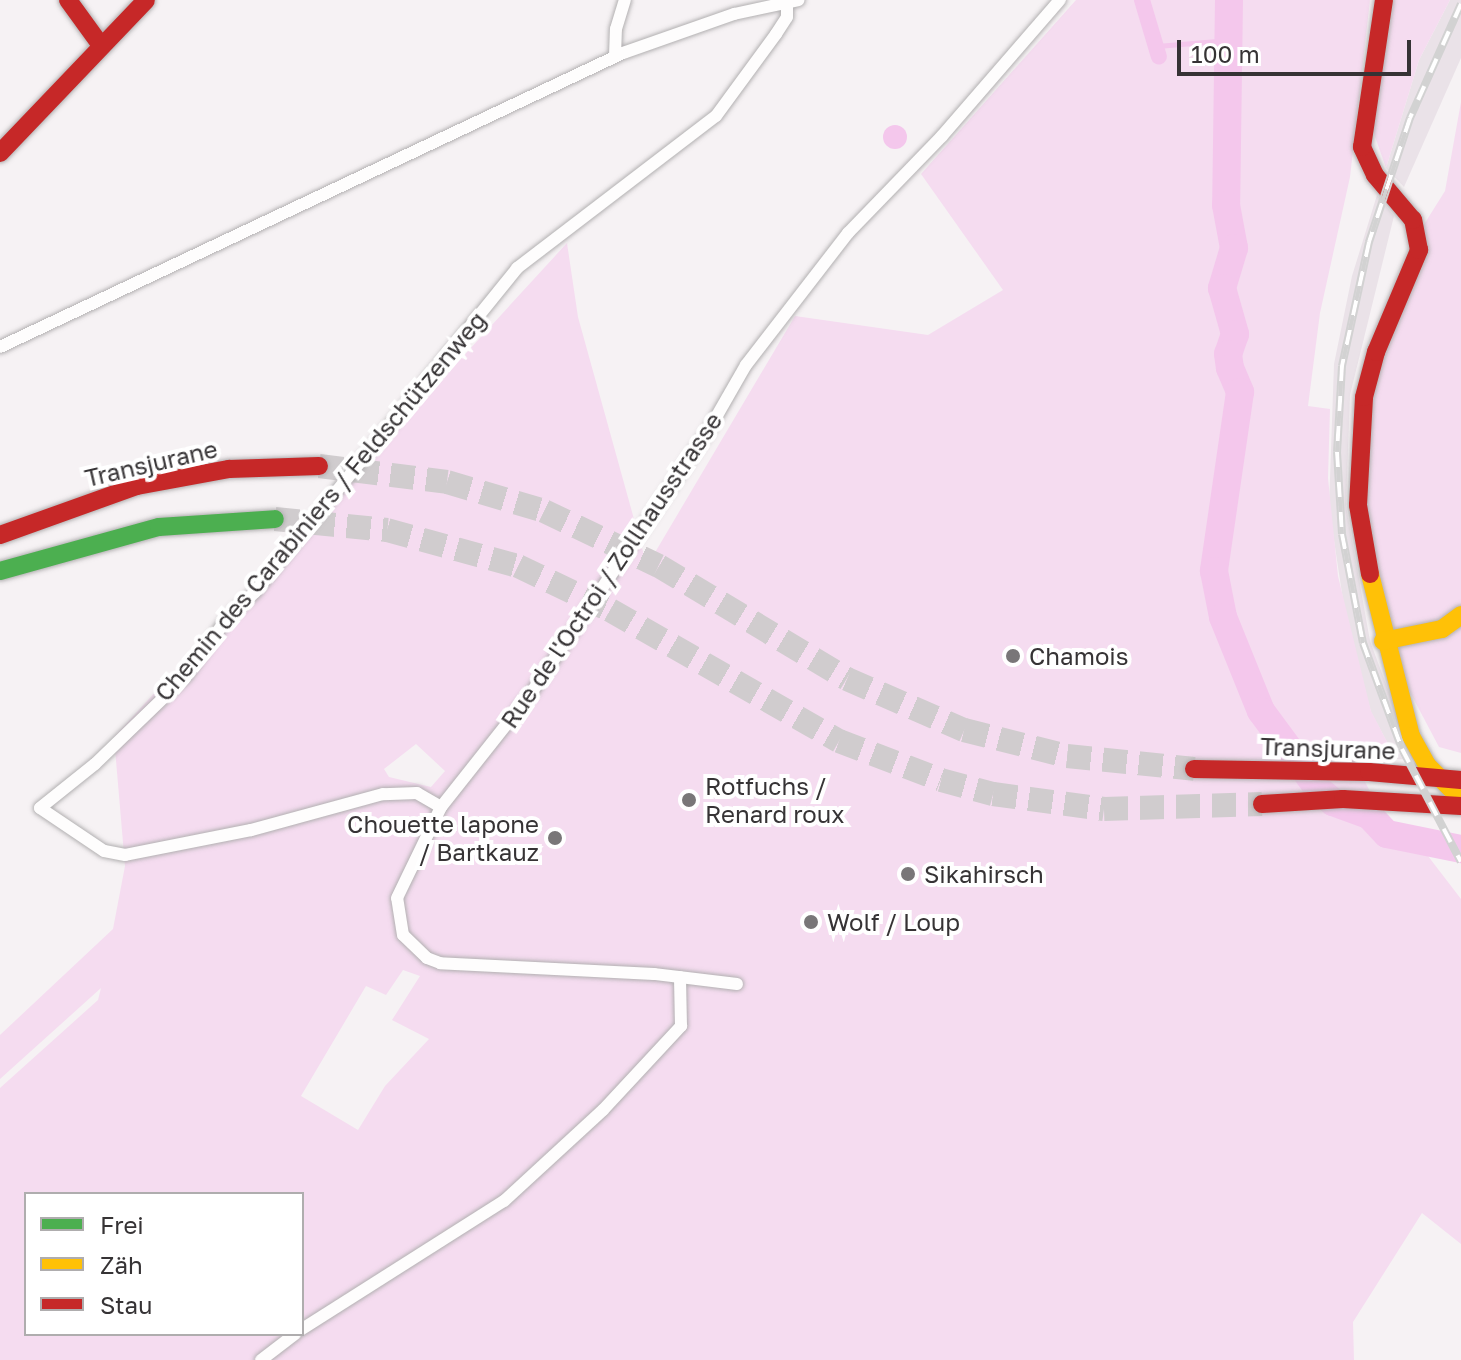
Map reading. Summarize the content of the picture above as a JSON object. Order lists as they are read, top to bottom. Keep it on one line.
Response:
{"streets":{"main road":["Transjurane"],"street":["Chemin des Carabiniers / Feldschützenweg","Rue de l'Octroi / Zollhausstrasse"]},"crossings":[["Chemin des Carabiniers / Feldschützenweg","Rue de l'Octroi / Zollhausstrasse"]],"places":["Chamois","Rotfuchs / Renard roux","Chouette lapone / Bartkauz","Sikahirsch","Wolf / Loup"],"legend":["Frei","Zäh","Stau"],"scale_bar":"100 m"}
